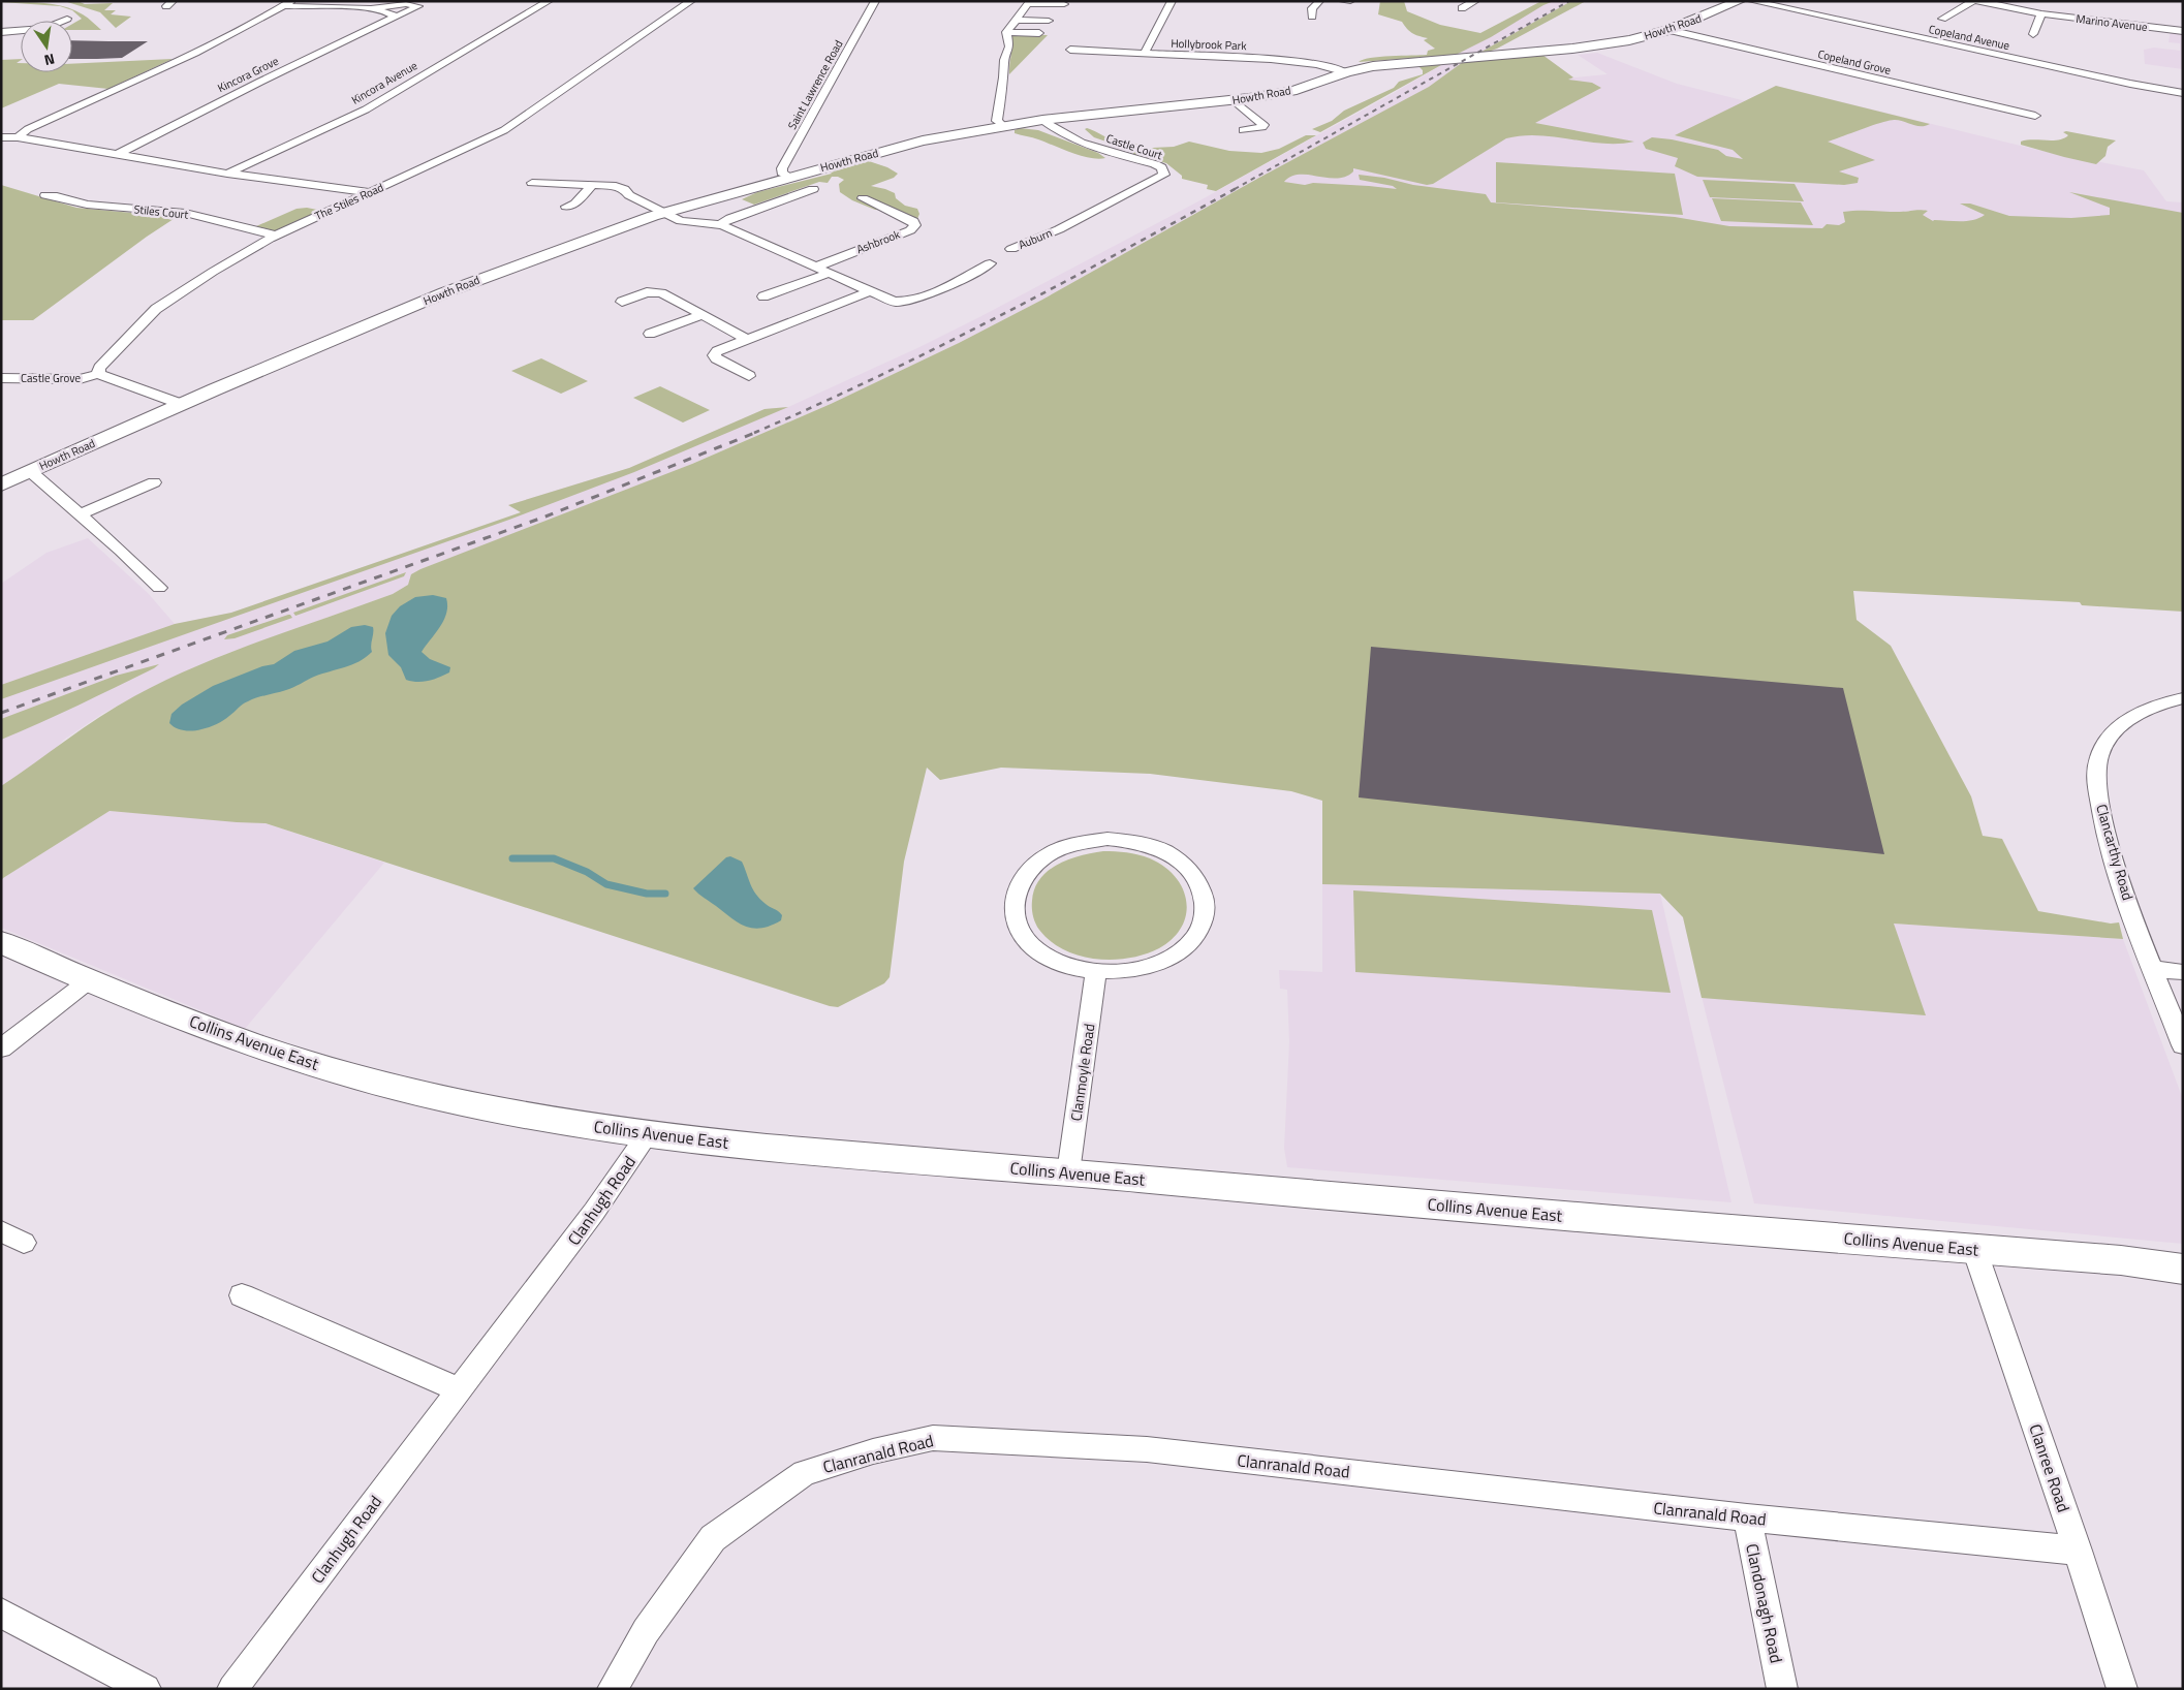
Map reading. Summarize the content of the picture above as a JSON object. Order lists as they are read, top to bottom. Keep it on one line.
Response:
{"streets":{"main road":["Howth Road","Collins Avenue East"],"street":["Copeland Avenue","Hollybrook Park","Copeland Grove","Kincora Grove","Kincora Avenue","Saint Lawrence Road","Castle Court","The Stiles Road","Stiles Court","Auburn","Ashbrook","Castle Grove","Clancarthy Road","Clanmoyle Road","Clanhugh Road","Clanranald Road","Clanree Road","Clandonagh Road"]},"crossings":[["Howth Road","Hollybrook Park"],["Howth Road","Copeland Grove"],["Howth Road","Saint Lawrence Road"],["Howth Road","Castle Court"],["Castle Court","Auburn"],["The Stiles Road","Stiles Court"],["The Stiles Road","Castle Grove"],["Collins Avenue East","Clanmoyle Road"],["Collins Avenue East","Clanhugh Road"],["Collins Avenue East","Clanree Road"],["Clanranald Road","Clanree Road"],["Clanranald Road","Clandonagh Road"]],"north":"bottom"}
